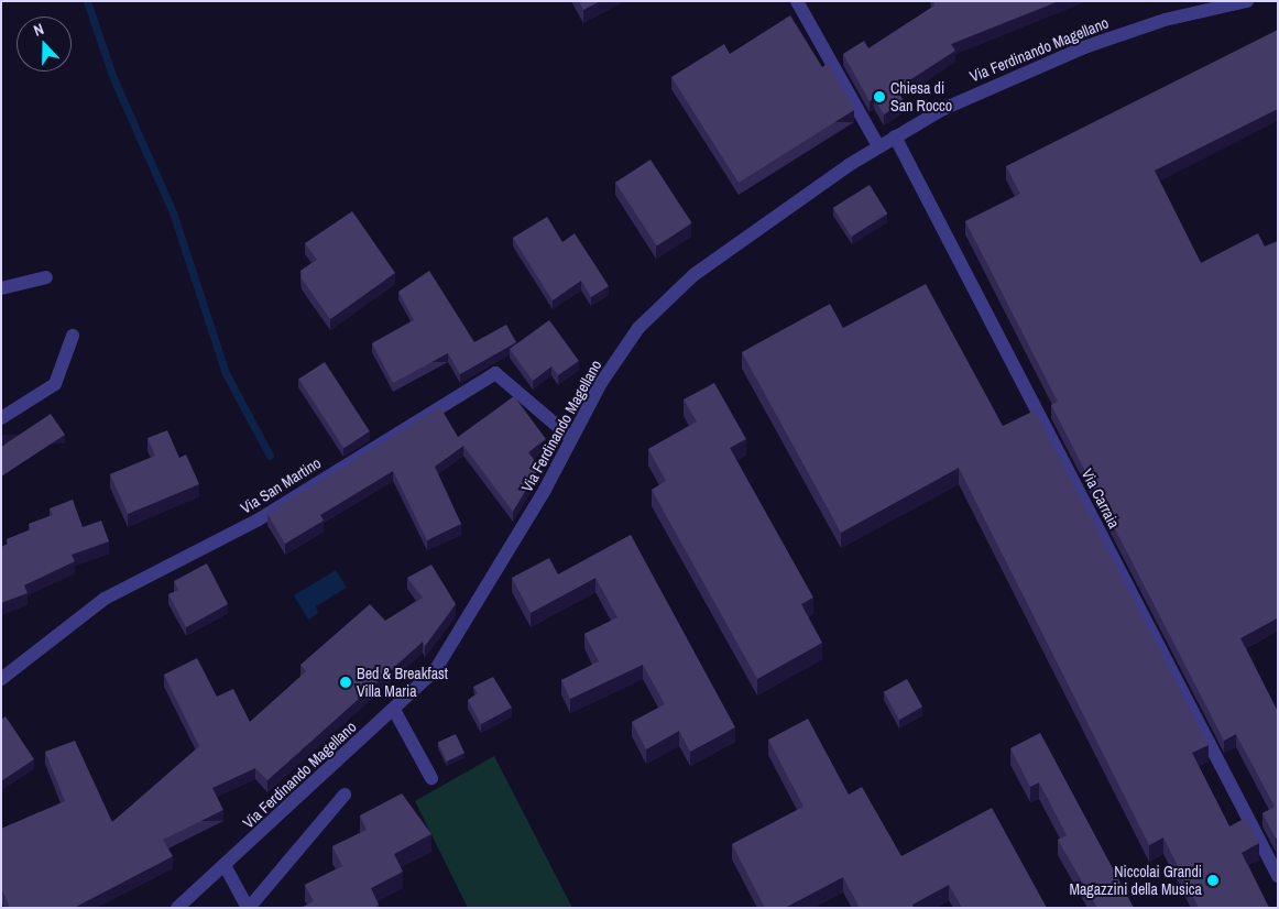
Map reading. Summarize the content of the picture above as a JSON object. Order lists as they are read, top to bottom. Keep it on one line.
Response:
{"streets":{"street":["Via Ferdinando Magellano","Via San Martino","Via Carraia"]},"crossings":[["Via Ferdinando Magellano","Via San Martino"],["Via Ferdinando Magellano","Via Carraia"]],"places":["Chiesa di San Rocco","Bed & Breakfast Villa Maria","Niccolai Grandi Magazzini della Musica"],"north":"top"}
